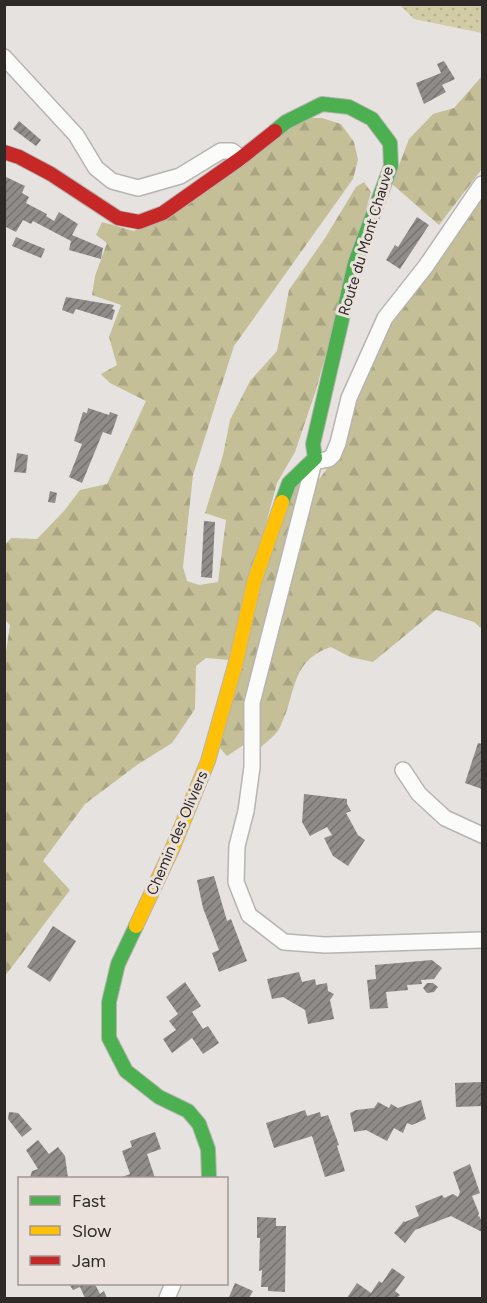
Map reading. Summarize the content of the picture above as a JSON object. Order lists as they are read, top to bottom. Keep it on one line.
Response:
{"streets":{"street":["Route du Mont Chauve","Chemin des Oliviers"]},"crossings":[["Route du Mont Chauve","Chemin des Oliviers"]],"legend":["Fast","Slow","Jam"]}
